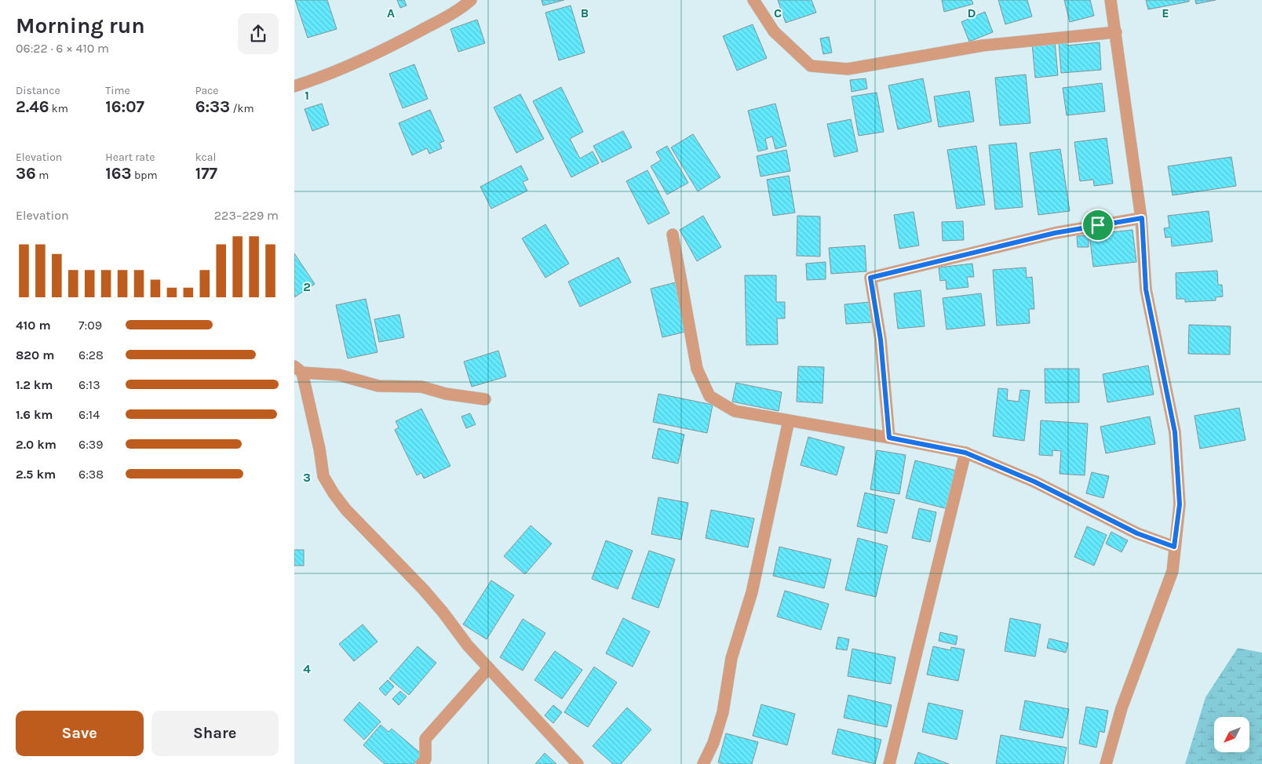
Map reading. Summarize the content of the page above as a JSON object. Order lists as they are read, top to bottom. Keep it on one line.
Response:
{"north":"bottom left","page":{"heading":["Morning run","06:22 · 6 × 410 m"],"stats":[["Distance","2.46 km"],["Time","16:07"],["Pace","6:33 /km"],["Elevation","36 m"],["Heart rate","163 bpm"],["kcal","177"]],"chart":["Elevation","223–229 m"],"list":[{"name":"410 m","note":"7:09"},{"name":"820 m","note":"6:28"},{"name":"1.2 km","note":"6:13"},{"name":"1.6 km","note":"6:14"},{"name":"2.0 km","note":"6:39"},{"name":"2.5 km","note":"6:38"}],"buttons":["Save","Share"]},"grid":{"columns":["A","B","C","D","E"],"rows":["1","2","3","4"]}}
